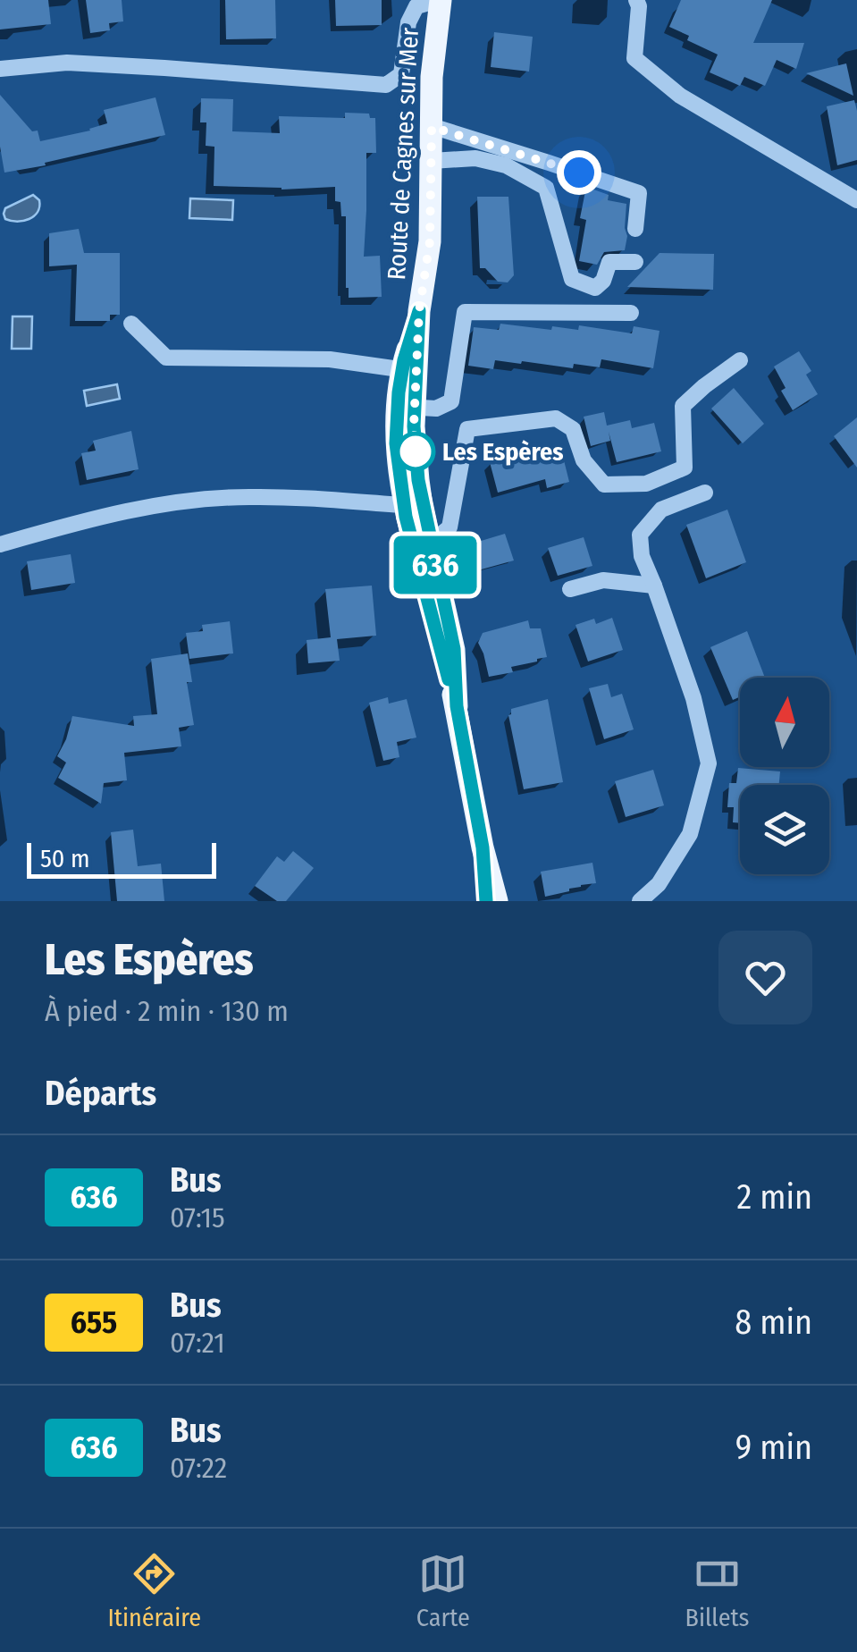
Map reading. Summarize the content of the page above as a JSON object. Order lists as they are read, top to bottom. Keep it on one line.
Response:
{"streets":{"main road":["Route de Cagnes sur Mer"]},"places":["Les Espères"],"lines":["bus line 636"],"scale_bar":"50 m","north":"top","page":{"on_map":"636","scale":"50 m","heading":[["Les Espères","À pied · 2 min · 130 m"],"Départs"],"list":[{"mark":"636","name":"Bus","note":"07:15","value":"2 min"},{"mark":"655","name":"Bus","note":"07:21","value":"8 min"},{"mark":"636","name":"Bus","note":"07:22","value":"9 min"}],"tabs":["Itinéraire","Carte","Billets"]}}
